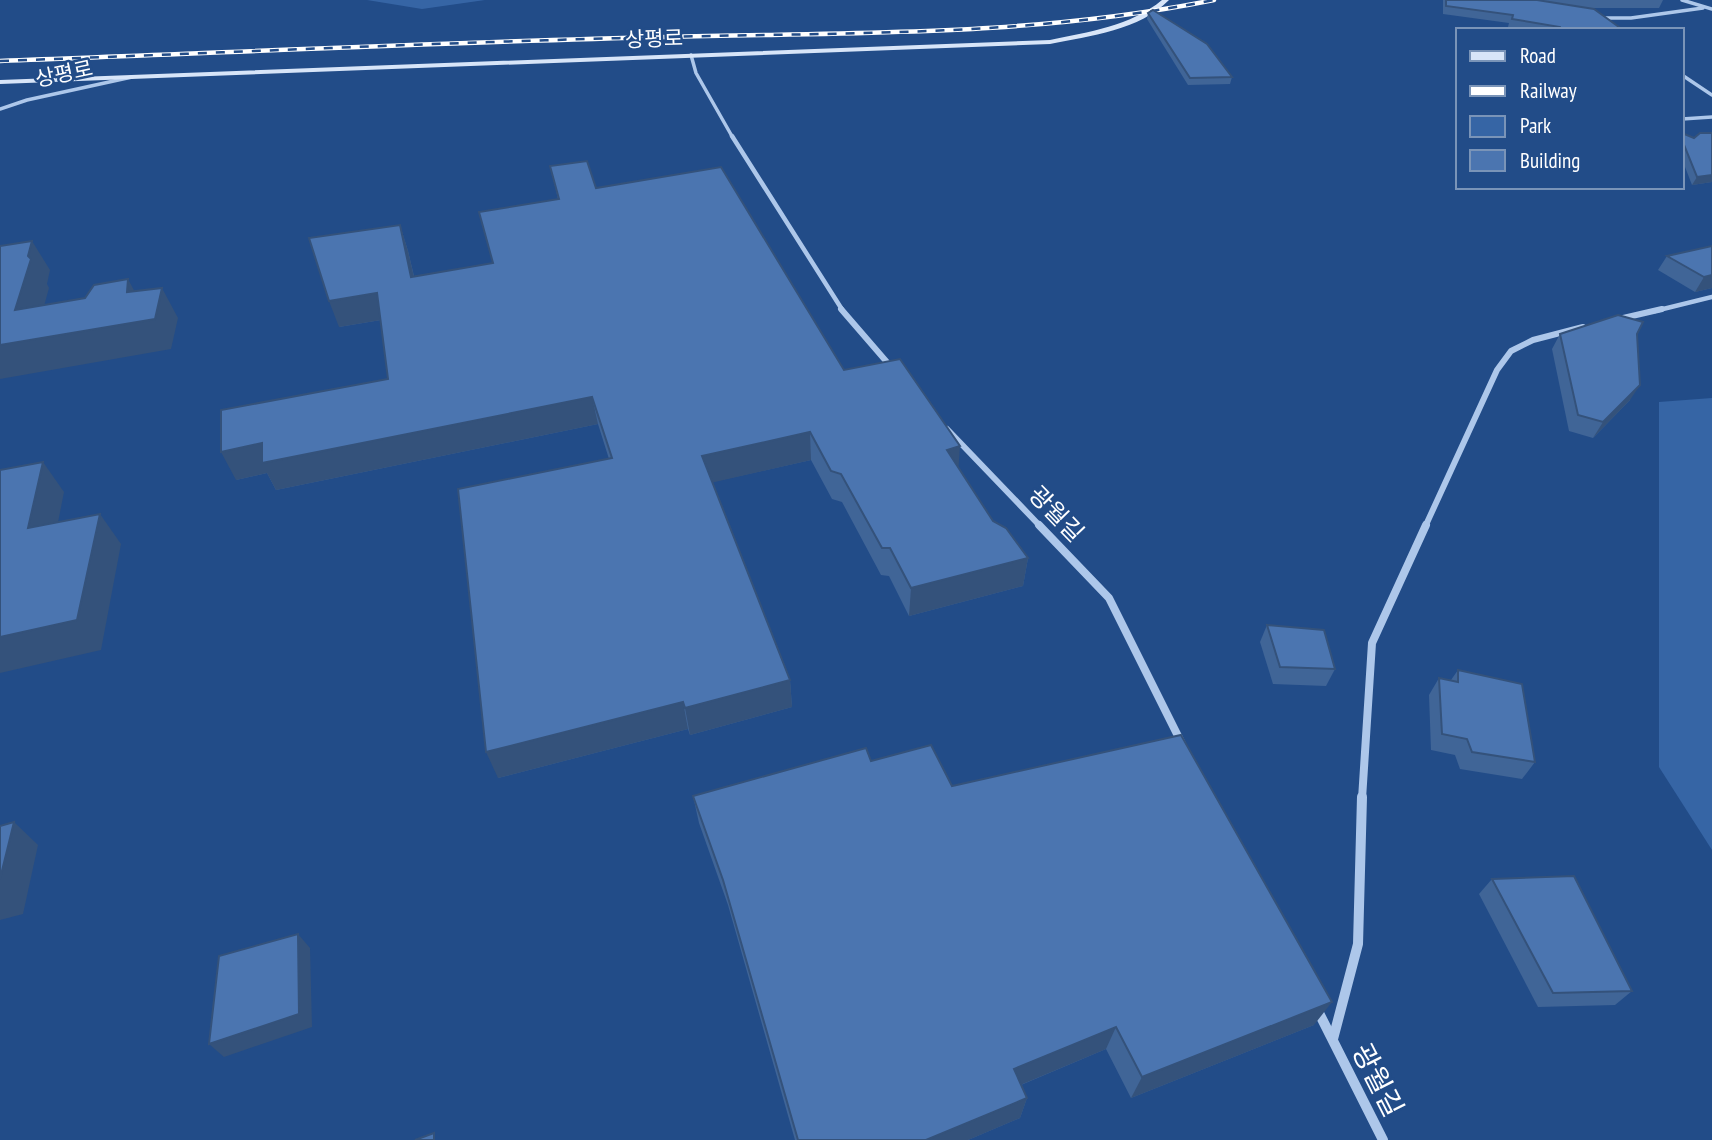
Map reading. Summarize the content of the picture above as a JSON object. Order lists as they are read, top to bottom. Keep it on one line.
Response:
{"streets":{"main road":["상평로"],"street":["광월길"]},"legend":["Road","Railway","Park","Building"]}
